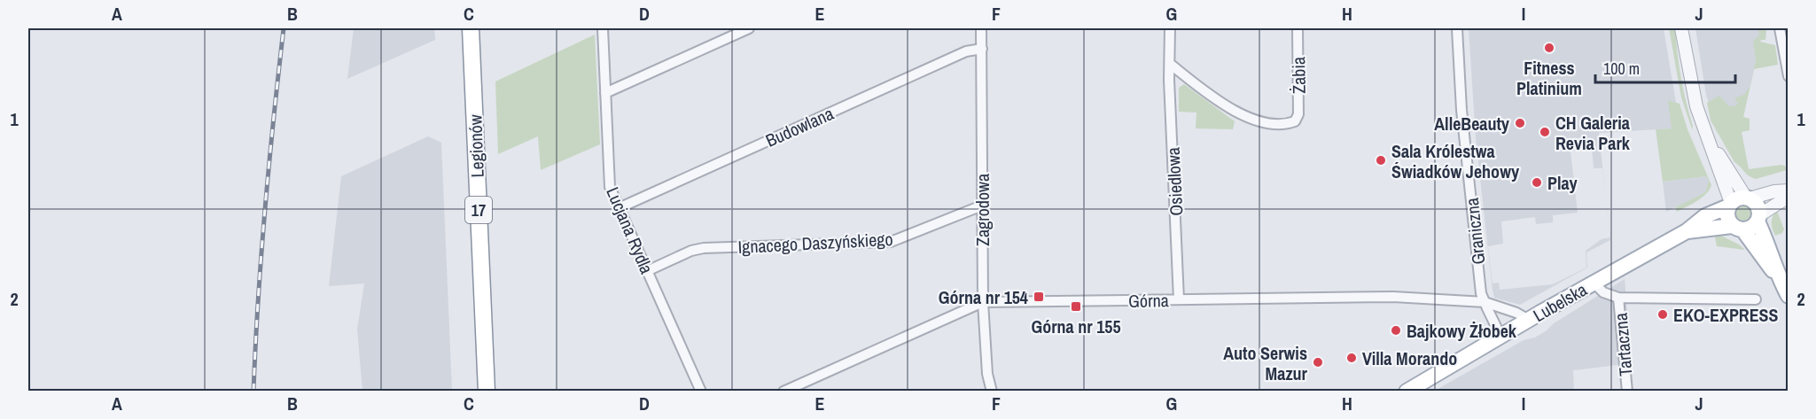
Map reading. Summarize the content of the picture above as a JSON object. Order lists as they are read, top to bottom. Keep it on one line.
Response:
{"streets":{"highway":["Legionów","17"],"main road":["Lubelska"],"street":["Żabia","Budowlana","Osiedlowa","Zagrodowa","Lucjana Rydla","Graniczna","Ignacego Daszyńskiego","Górna","Tartaczna"]},"crossings":[["Żabia","Osiedlowa"],["Budowlana","Zagrodowa"],["Budowlana","Lucjana Rydla"],["Osiedlowa","Górna"],["Zagrodowa","Ignacego Daszyńskiego"],["Zagrodowa","Górna"],["Lucjana Rydla","Ignacego Daszyńskiego"],["Graniczna","Górna"],["Graniczna","Lubelska"],["Górna","Lubelska"]],"places":{"other":["Fitness Platinium","AlleBeauty","CH Galeria Revia Park","Sala Królestwa Świadków Jehowy","Play","EKO-EXPRESS","Bajkowy Żłobek","Villa Morando","Auto Serwis Mazur"],"transit":["Górna nr 154","Górna nr 155"]},"scale_bar":"100 m","grid":{"columns":["A","B","C","D","E","F","G","H","I","J"],"rows":["1","2"]}}
